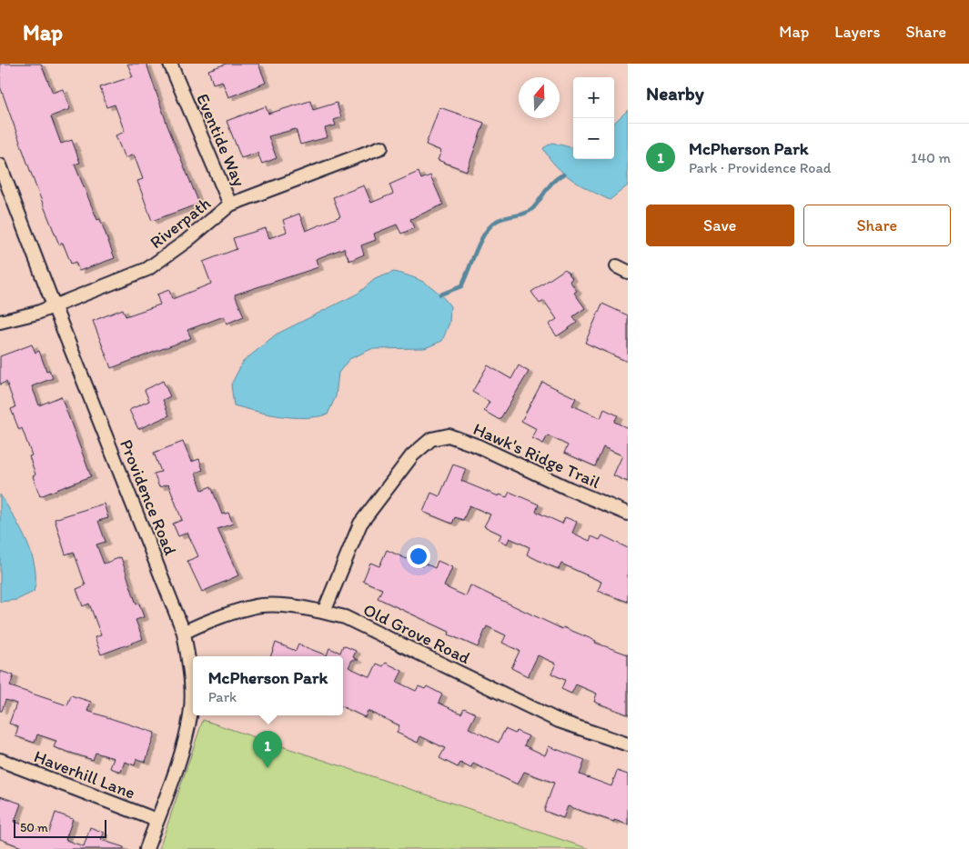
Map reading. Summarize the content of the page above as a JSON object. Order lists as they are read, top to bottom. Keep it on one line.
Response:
{"streets":{"street":["Eventide Way","Riverpath","Hawk's Ridge Trail","Providence Road","Old Grove Road","Haverhill Lane"]},"crossings":[["Eventide Way","Riverpath"],["Riverpath","Providence Road"],["Hawk's Ridge Trail","Old Grove Road"],["Providence Road","Old Grove Road"],["Providence Road","Haverhill Lane"]],"scale_bar":"50 m","north":"top","page":{"header":"Map","nav":["Map","Layers","Share"],"heading":"Nearby","map_buttons":["+","−"],"list":[{"mark":"1","name":"McPherson Park","note":"Park · Providence Road","value":"140 m"}],"buttons":["Save","Share"],"popup":["McPherson Park","Park"],"pins":"1","scale":"50 m"}}
